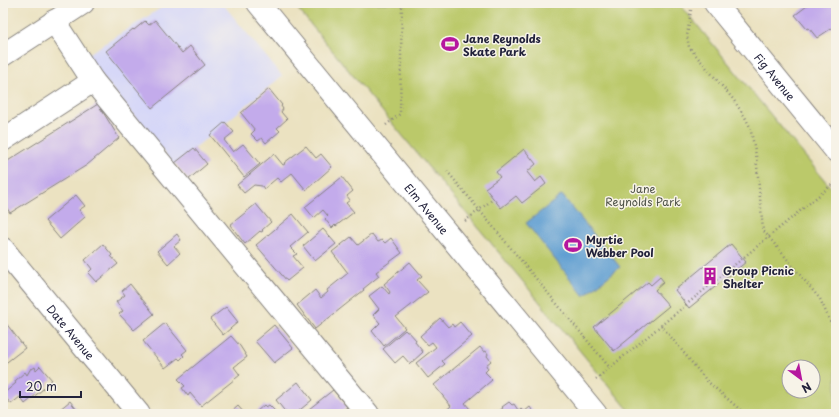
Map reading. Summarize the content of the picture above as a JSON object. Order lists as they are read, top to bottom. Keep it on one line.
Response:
{"streets":{"street":["Fig Avenue","Elm Avenue","Date Avenue"]},"parks":["Jane Reynolds Park"],"places":{"sports":["Jane Reynolds Skate Park","Myrtie Webber Pool"],"building":["Group Picnic Shelter"]},"scale_bar":"20 m","north":"bottom right"}
